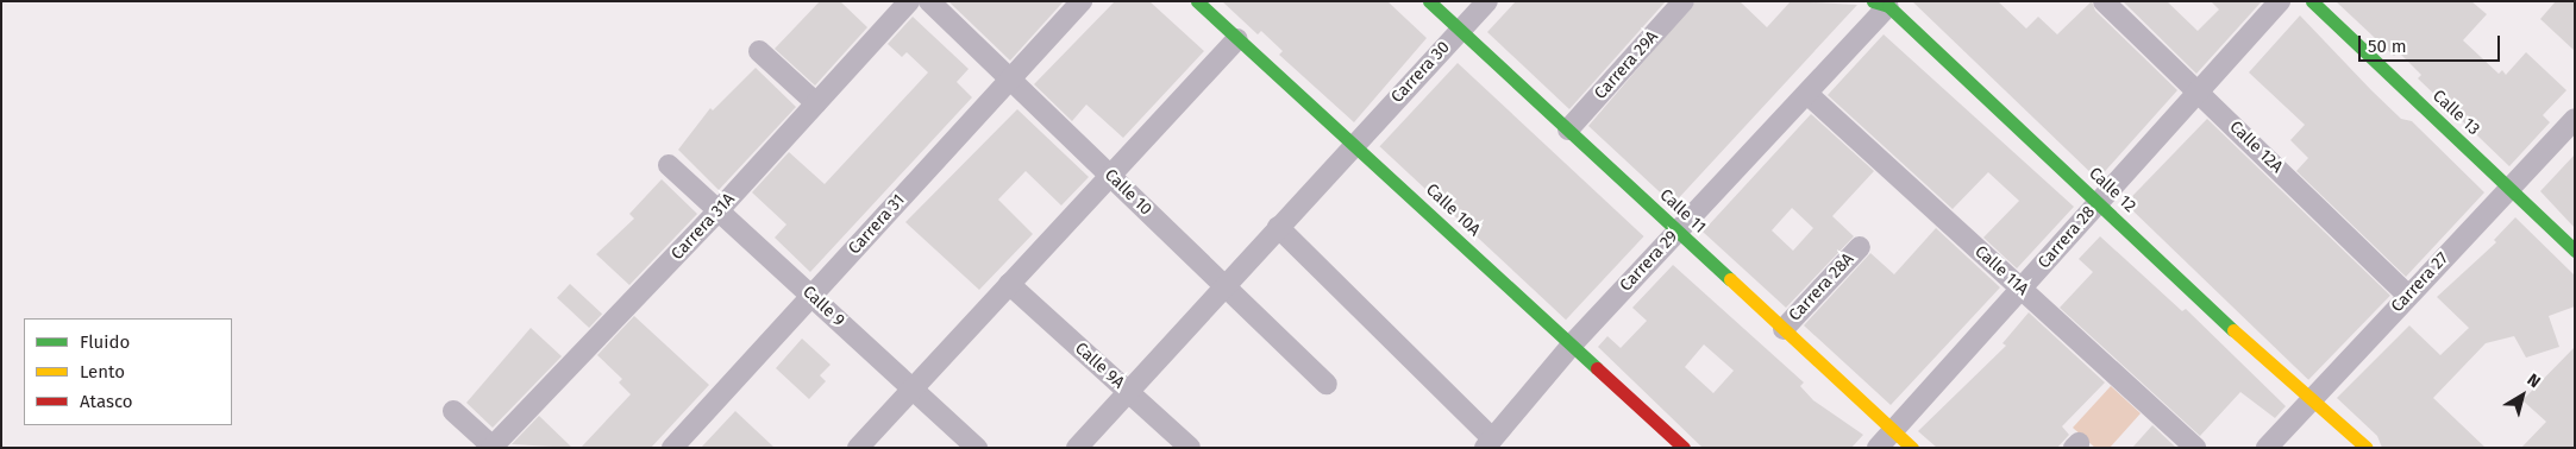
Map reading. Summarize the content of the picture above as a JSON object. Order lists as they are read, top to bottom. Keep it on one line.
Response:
{"streets":{"street":["Carrera 29A","Carrera 30","Calle 13","Calle 12A","Calle 12","Calle 10","Calle 10A","Calle 11","Carrera 31","Carrera 31A","Carrera 28","Carrera 29","Calle 11A","Carrera 27","Carrera 28A","Calle 9","Calle 9A"]},"crossings":[["Carrera 29A","Calle 11"],["Carrera 30","Calle 10"],["Carrera 30","Calle 10A"],["Carrera 30","Calle 11"],["Carrera 30","Calle 9A"],["Calle 13","Carrera 27"],["Calle 12A","Carrera 28"],["Calle 12A","Carrera 27"],["Calle 12","Carrera 28"],["Calle 12","Carrera 29"],["Calle 12","Carrera 27"],["Calle 10","Carrera 31"],["Calle 10A","Carrera 29"],["Calle 11","Carrera 28"],["Calle 11","Carrera 29"],["Calle 11","Carrera 28A"],["Carrera 31","Calle 9"],["Carrera 31A","Calle 9"],["Carrera 28","Calle 11A"],["Carrera 29","Calle 11A"]],"legend":["Fluido","Lento","Atasco"],"scale_bar":"50 m","north":"top right"}
